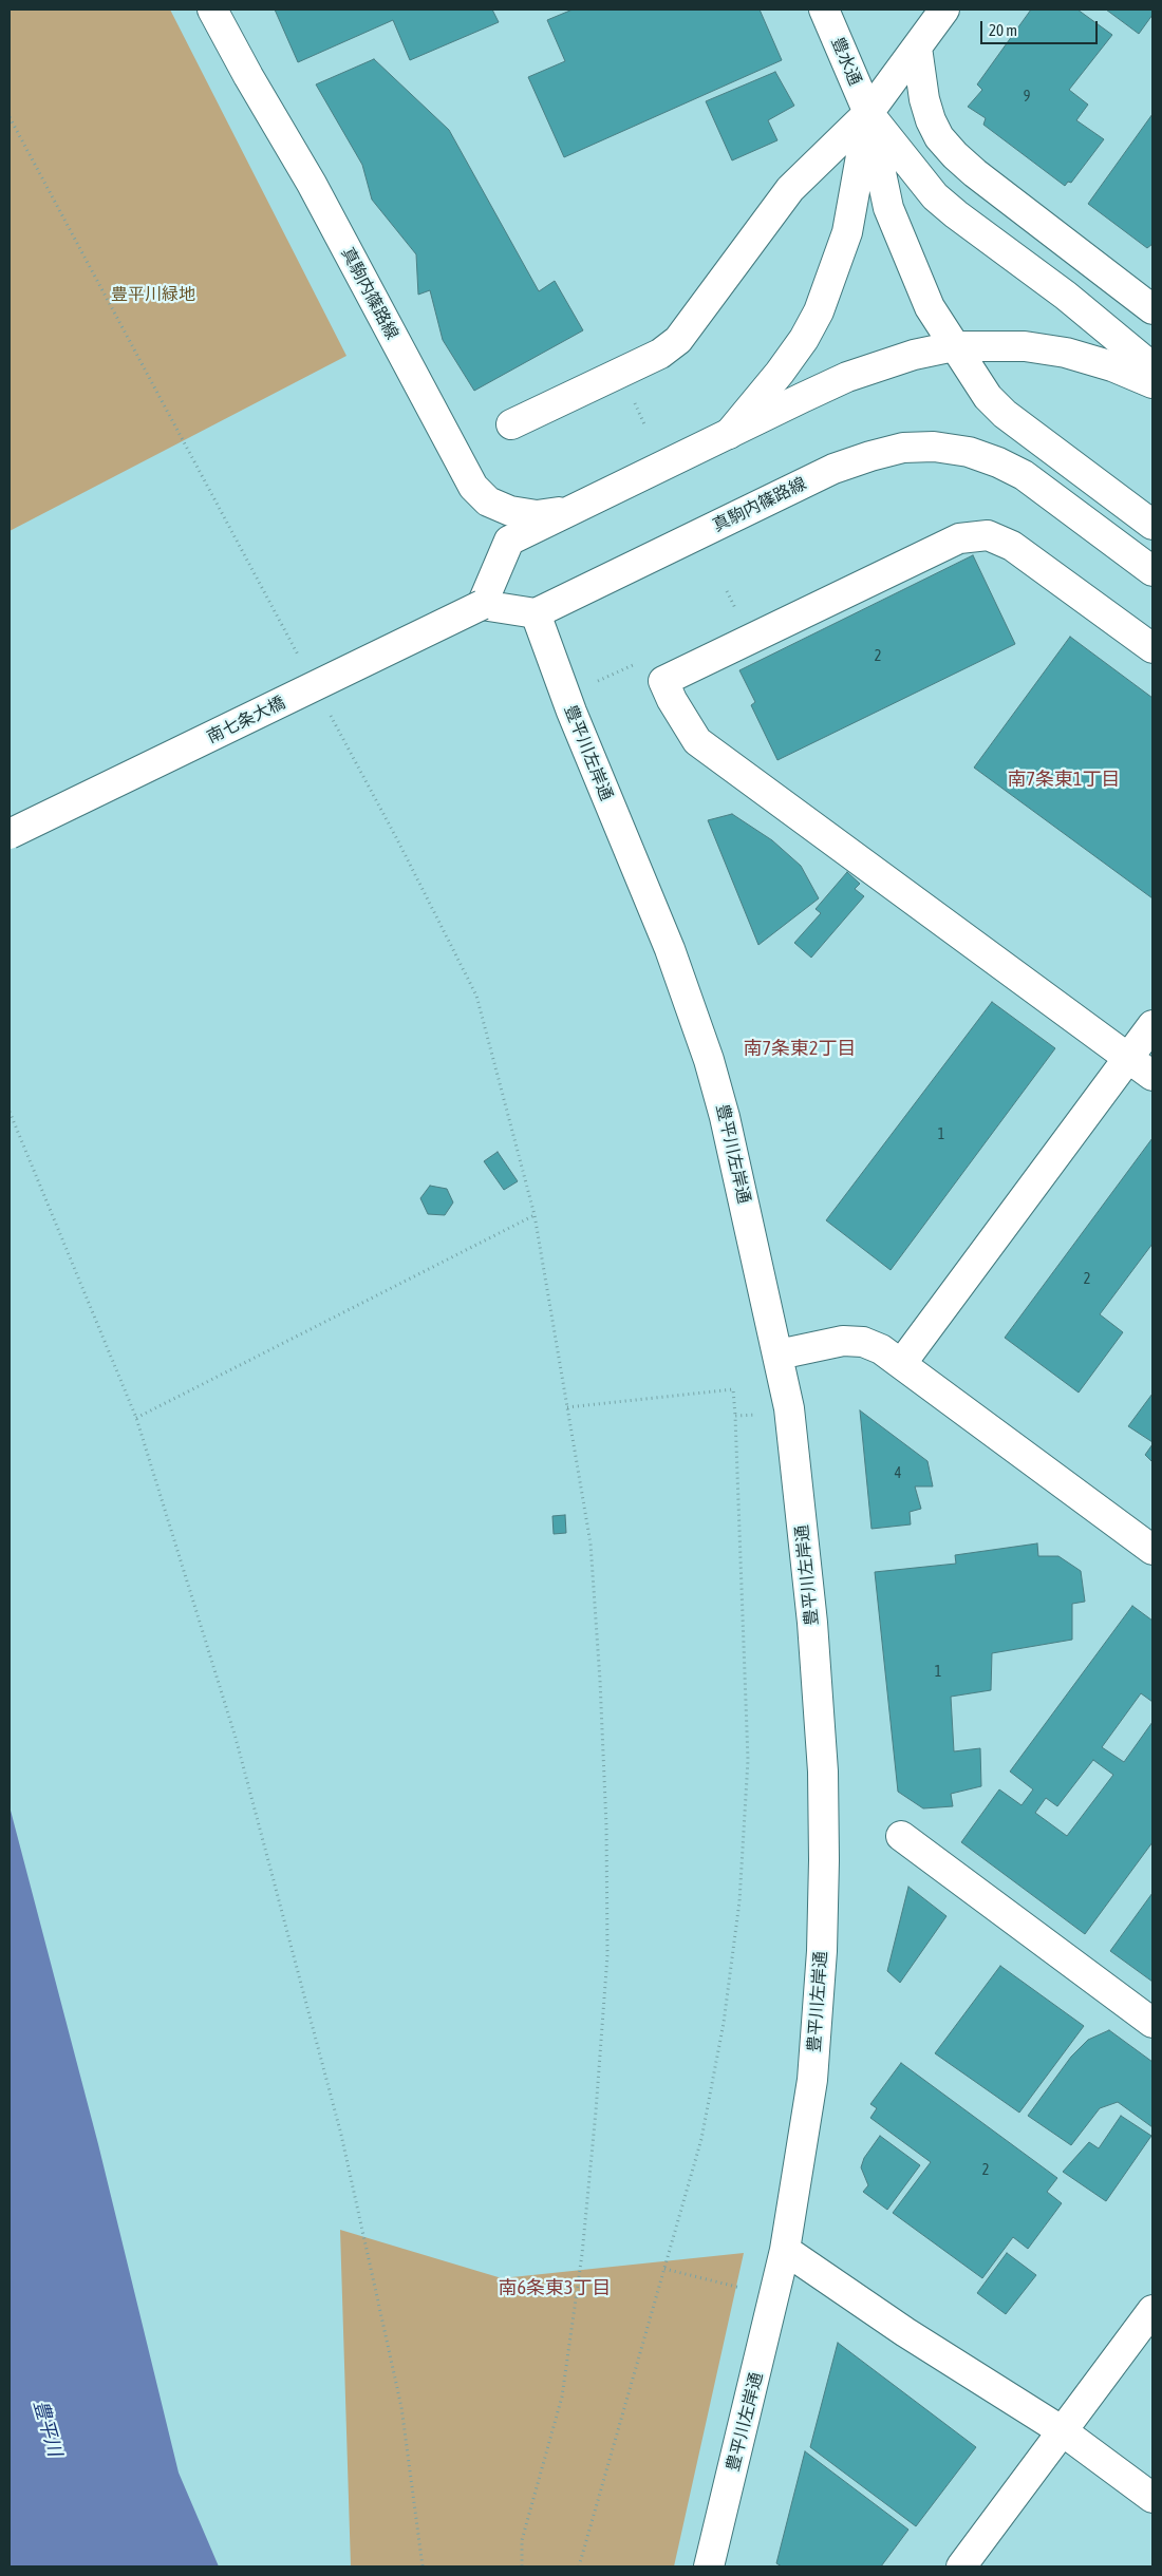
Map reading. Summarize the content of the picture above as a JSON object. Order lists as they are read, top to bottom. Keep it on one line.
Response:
{"streets":{"street":["豊水通","真駒内篠路線","南七条大橋","豊平川左岸通"]},"crossings":[["真駒内篠路線","南七条大橋"],["真駒内篠路線","豊平川左岸通"]],"districts":["南7条東1丁目","南7条東2丁目","南6条東3丁目"],"water":["豊平川"],"parks":["豊平川緑地"],"house_numbers":["9","2","1","2","4","1","2"],"scale_bar":"20 m"}
